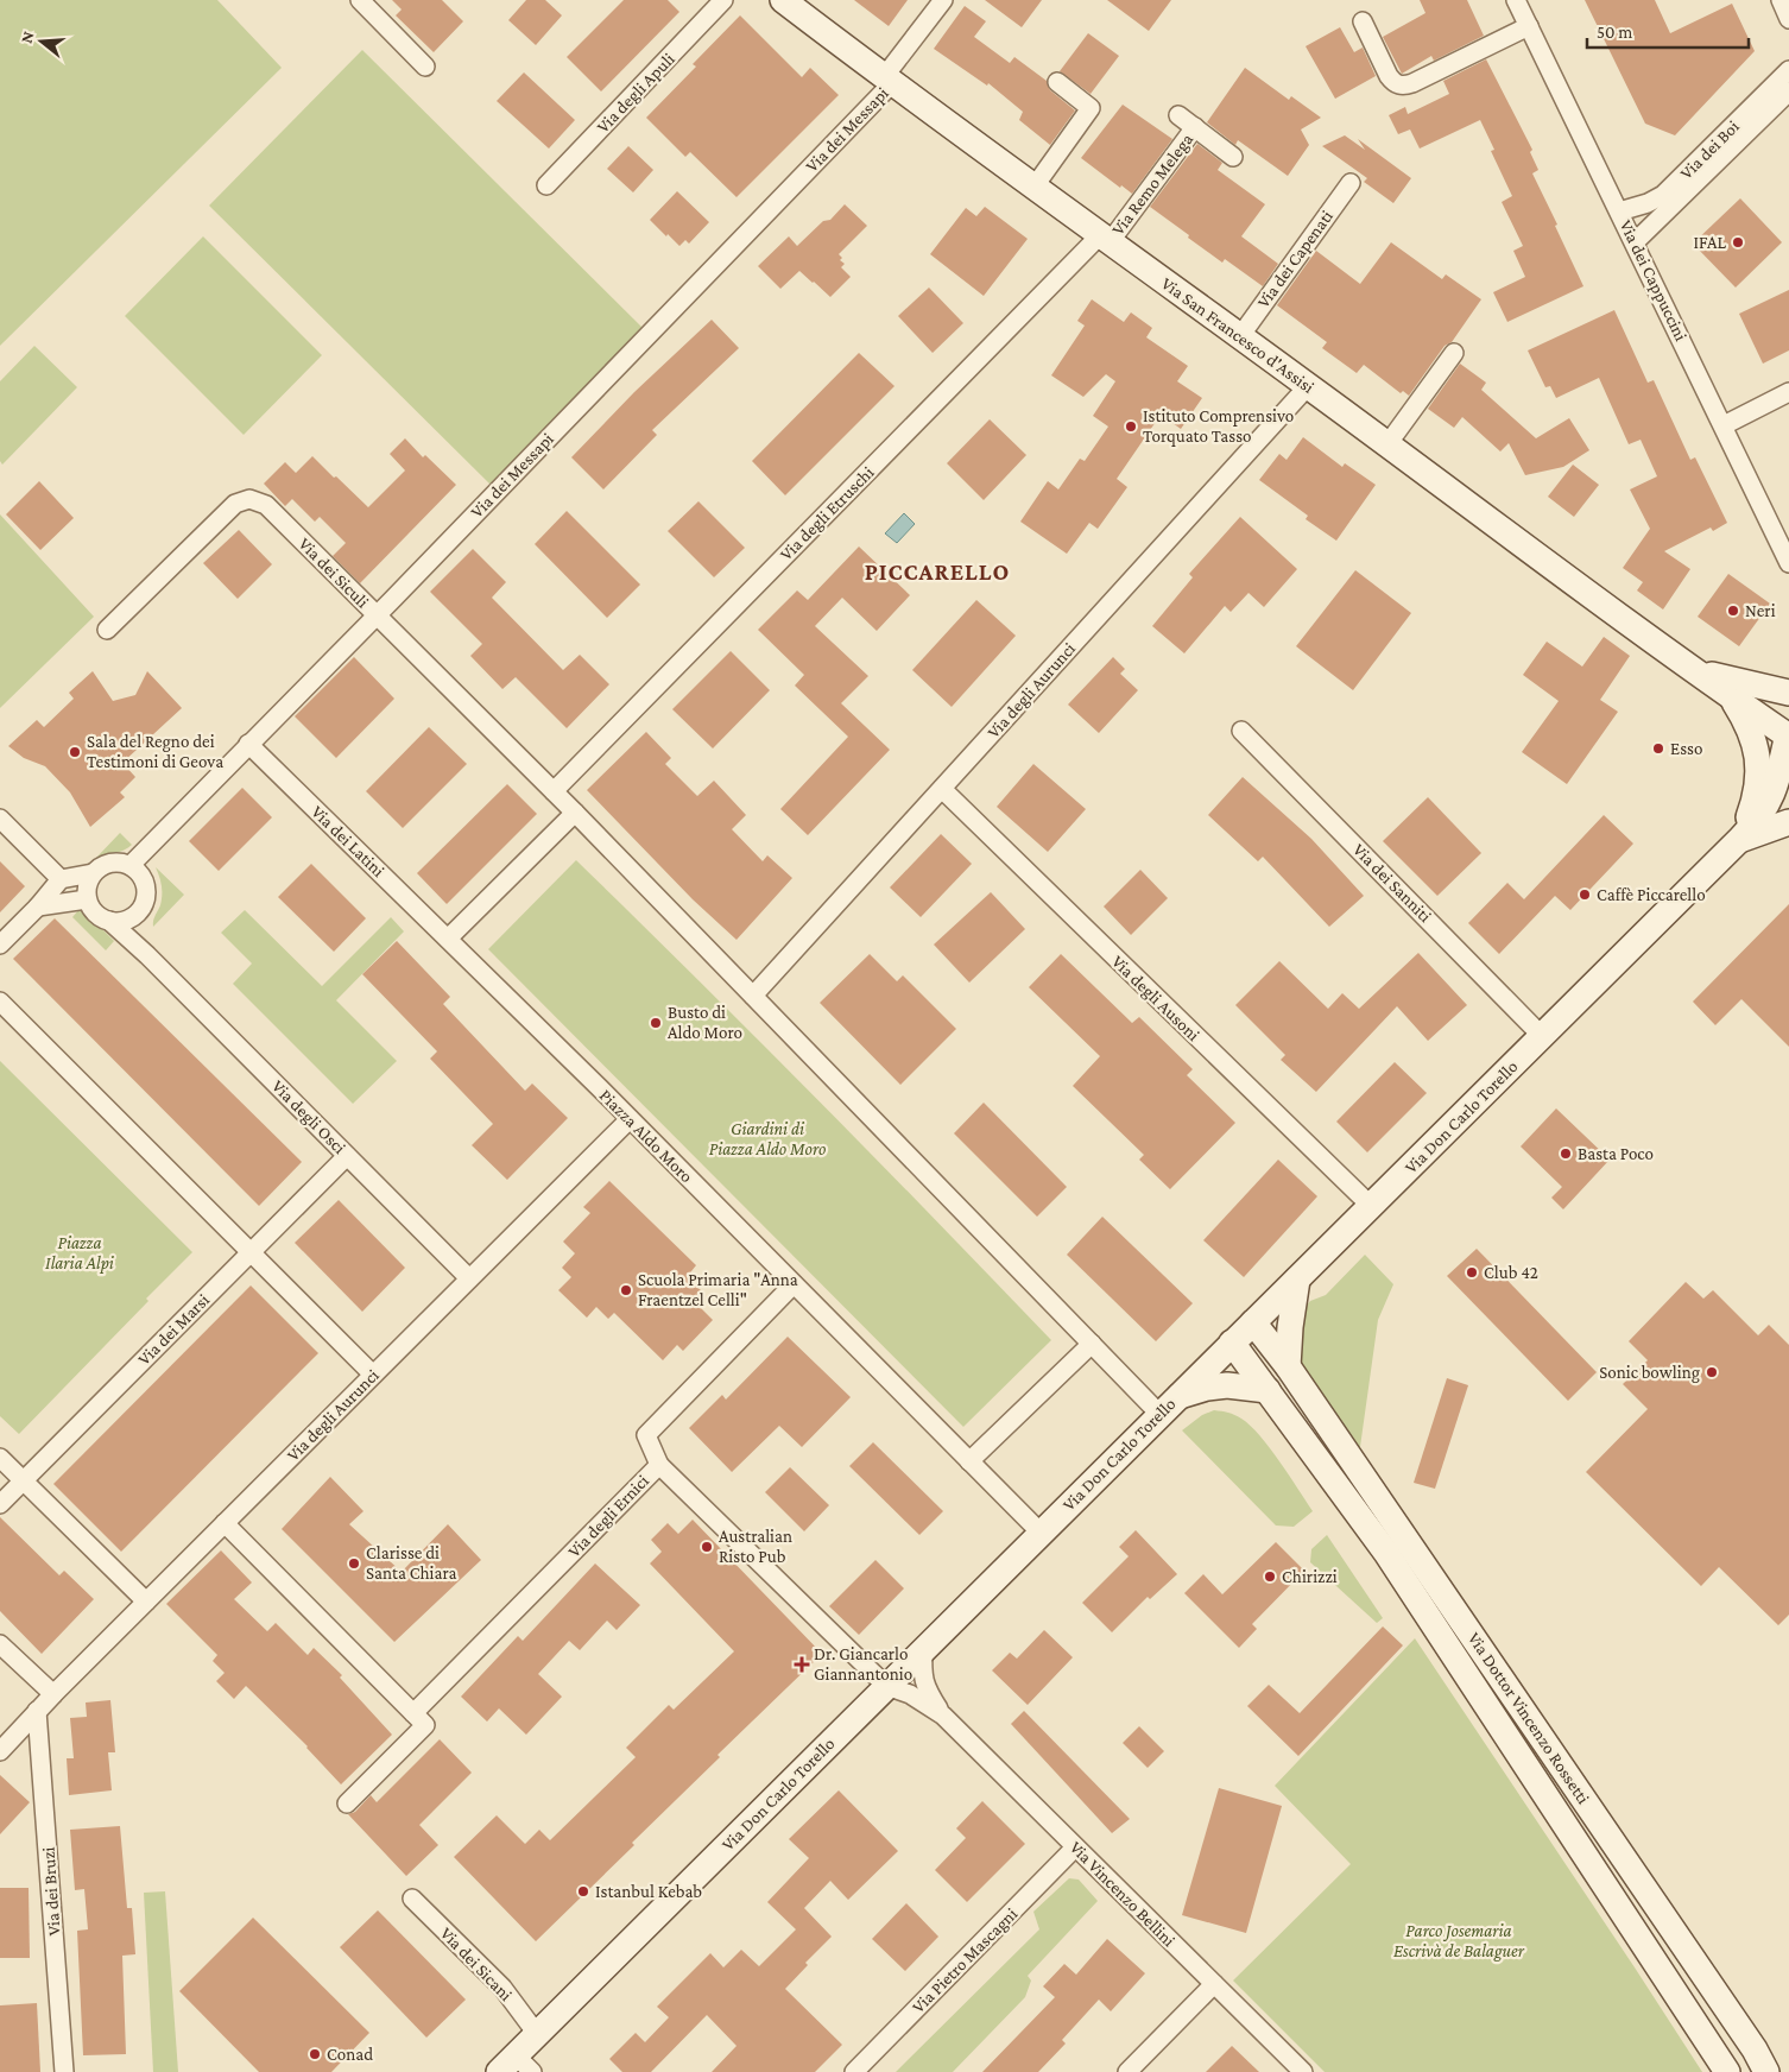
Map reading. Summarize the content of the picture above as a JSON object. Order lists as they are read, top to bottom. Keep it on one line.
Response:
{"streets":{"street":["Via degli Apuli","Via dei Messapi","Via dei Boi","Via Remo Melega","Via dei Capenati","Via dei Cappuccini","Via San Francesco d'Assisi","Via degli Etruschi","Via dei Siculi","Via degli Aurunci","Via dei Latini","Via dei Sanniti","Via degli Ausoni","Via degli Osci","Via Don Carlo Torello","Piazza Aldo Moro","Via dei Marsi","Via degli Ernici","Via Dottor Vincenzo Rossetti","Via dei Bruzi","Via Vincenzo Bellini","Via Pietro Mascagni","Via dei Sicani"]},"crossings":[["Via dei Messapi","Via San Francesco d'Assisi"],["Via dei Messapi","Via dei Siculi"],["Via dei Messapi","Via dei Latini"],["Via dei Messapi","Via degli Osci"],["Via dei Boi","Via dei Cappuccini"],["Via Remo Melega","Via San Francesco d'Assisi"],["Via Remo Melega","Via degli Etruschi"],["Via dei Capenati","Via San Francesco d'Assisi"],["Via San Francesco d'Assisi","Via degli Etruschi"],["Via San Francesco d'Assisi","Via degli Aurunci"],["Via San Francesco d'Assisi","Via Don Carlo Torello"],["Via degli Etruschi","Via dei Siculi"],["Via degli Aurunci","Via degli Ausoni"],["Via degli Aurunci","Via degli Osci"],["Via degli Aurunci","Piazza Aldo Moro"],["Via degli Aurunci","Via dei Bruzi"],["Via dei Latini","Piazza Aldo Moro"],["Via dei Sanniti","Via Don Carlo Torello"],["Via degli Ausoni","Via Don Carlo Torello"],["Via degli Osci","Via dei Marsi"],["Via Don Carlo Torello","Piazza Aldo Moro"],["Via Don Carlo Torello","Via Dottor Vincenzo Rossetti"],["Via Don Carlo Torello","Via Vincenzo Bellini"],["Via Don Carlo Torello","Via dei Sicani"],["Piazza Aldo Moro","Via degli Ernici"],["Via Vincenzo Bellini","Via Pietro Mascagni"]],"districts":["PICCARELLO"],"parks":["Giardini di Piazza Aldo Moro","Piazza Ilaria Alpi","Parco Josemaria Escrivà de Balaguer"],"places":{"other":["IFAL","Istituto Comprensivo Torquato Tasso","Neri","Esso","Sala del Regno dei Testimoni di Geova","Caffè Piccarello","Busto di Aldo Moro","Basta Poco","Club 42","Scuola Primaria \"Anna Fraentzel Celli\"","Sonic bowling","Australian Risto Pub","Clarisse di Santa Chiara","Chirizzi","Istanbul Kebab","Conad"],"health":["Dr. Giancarlo Giannantonio"]},"scale_bar":"50 m","north":"left"}
